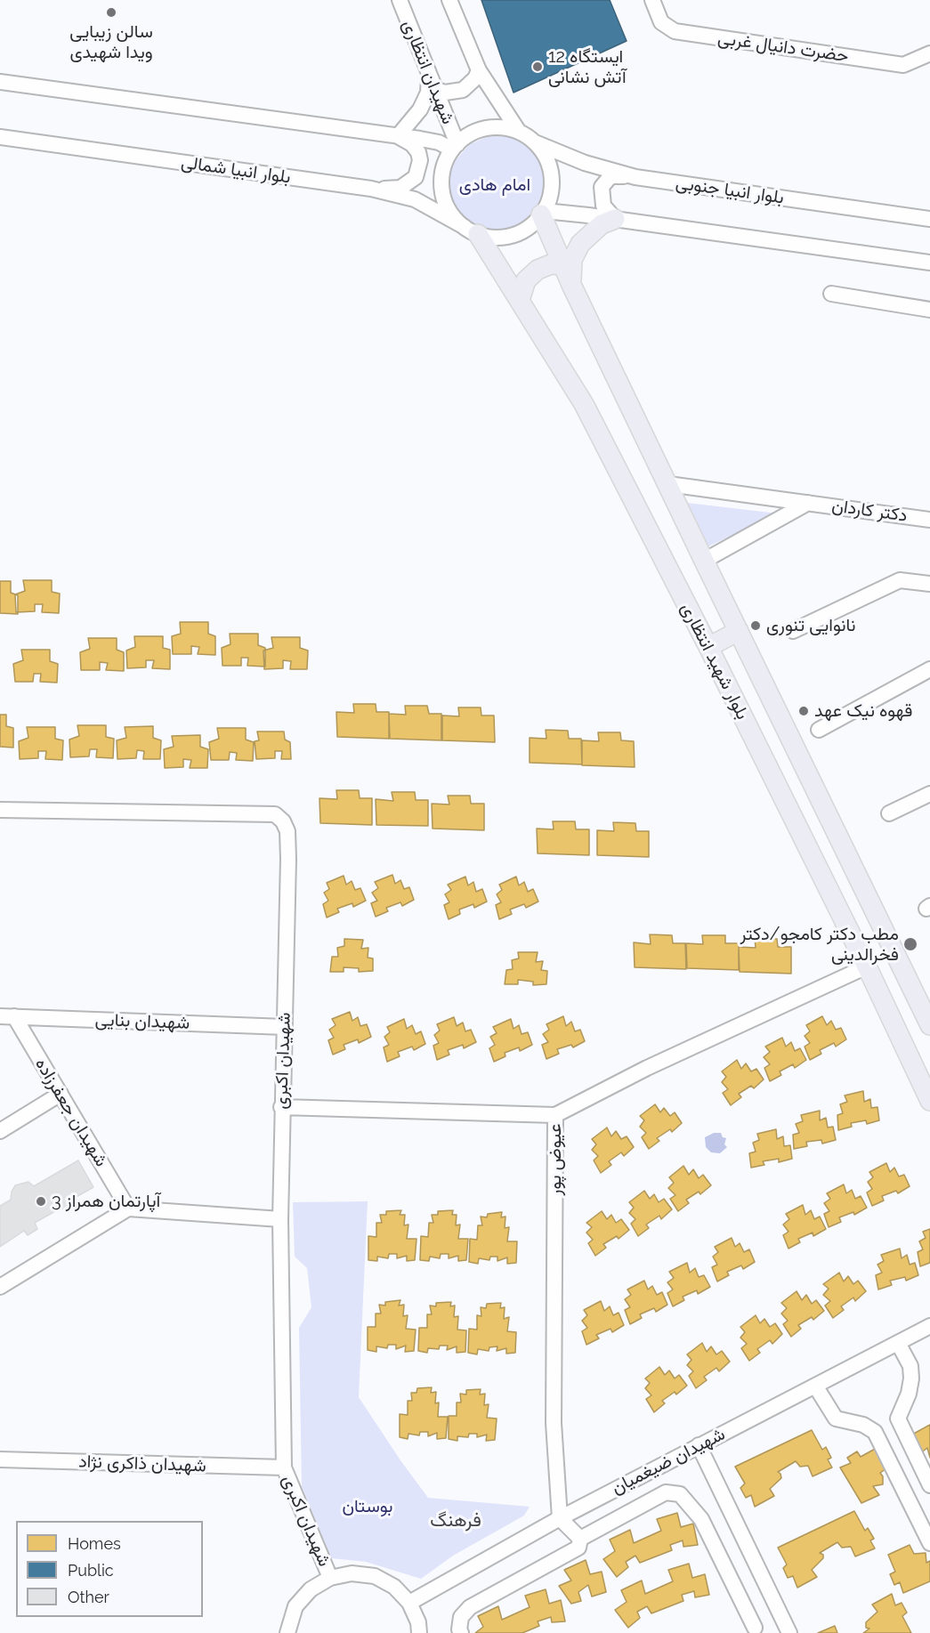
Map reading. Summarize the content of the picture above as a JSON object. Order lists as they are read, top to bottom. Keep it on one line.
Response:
{"streets":{"main road":["بلوار شهید انتظاری"],"street":["حضرت دانیال غربی","شهیدان انتظاری","بلوار انبیا شمالی","بلوار انبیا جنوبی","دکتر کاردان","شهیدان بنایی","شهیدان اکبری","شهیدان جعفرزاده","عیوض پور","شهیدان ضیغمیان","شهیدان ذاکری نژاد"]},"crossings":[["شهیدان انتظاری","بلوار انبیا شمالی"],["شهیدان انتظاری","بلوار انبیا جنوبی"],["شهیدان انتظاری","بلوار شهید انتظاری"],["بلوار انبیا شمالی","بلوار انبیا جنوبی"],["بلوار انبیا شمالی","بلوار شهید انتظاری"],["بلوار انبیا جنوبی","بلوار شهید انتظاری"],["دکتر کاردان","بلوار شهید انتظاری"],["بلوار شهید انتظاری","عیوض پور"],["شهیدان بنایی","شهیدان اکبری"],["شهیدان بنایی","شهیدان جعفرزاده"],["شهیدان اکبری","شهیدان ذاکری نژاد"],["عیوض پور","شهیدان ضیغمیان"]],"districts":["فرهنگ"],"parks":["امام هادی","بوستان"],"places":["سالن زیبایی ویدا شهیدی","ایستگاه 12 آتش نشانی","نانوایی تنوری","قهوه نیک عهد","مطب دکتر کامجو/دکتر فخرالدینی","آپارتمان همراز 3"],"legend":["Homes","Public","Other"]}
